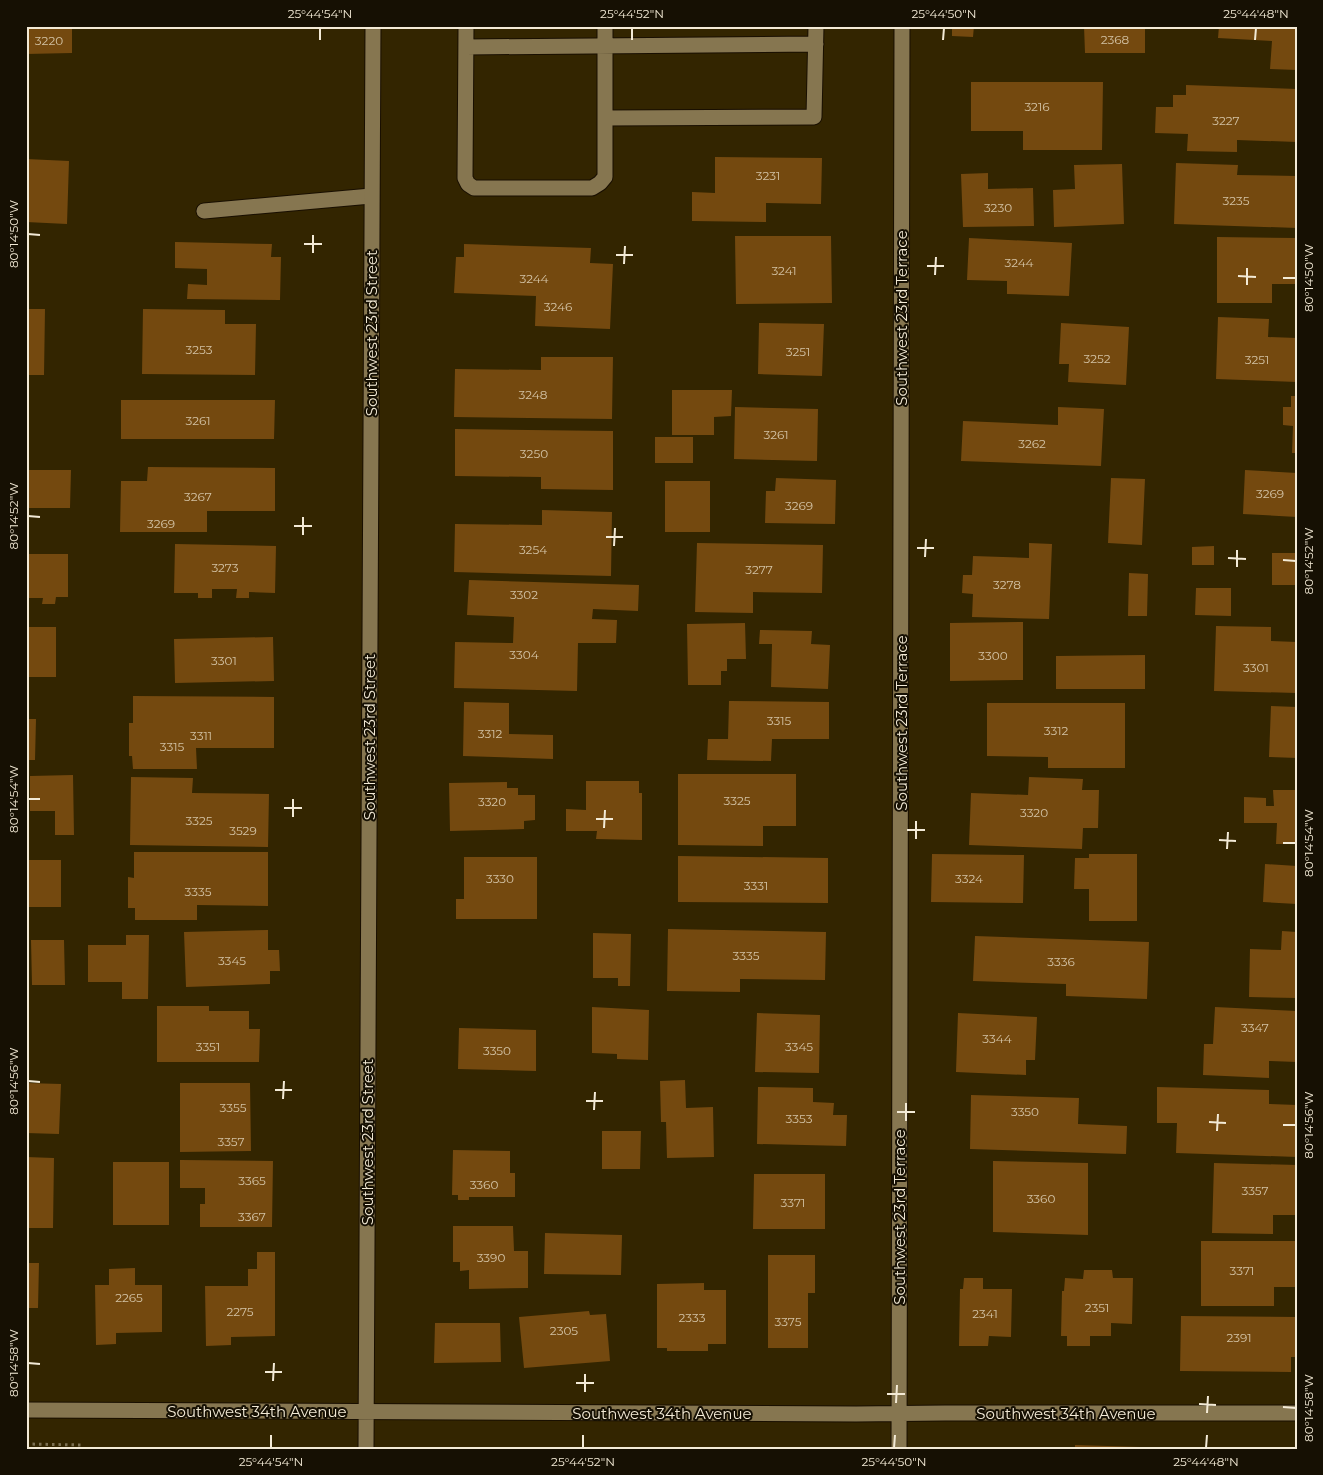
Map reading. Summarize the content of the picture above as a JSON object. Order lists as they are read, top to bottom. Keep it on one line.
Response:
{"streets":{"street":["Southwest 23rd Terrace","Southwest 23rd Street","Southwest 34th Avenue"]},"crossings":[["Southwest 23rd Terrace","Southwest 34th Avenue"],["Southwest 23rd Street","Southwest 34th Avenue"]],"house_numbers":["2368","3220","3216","3227","3231","3235","3230","3244","3241","3244","3246","3253","3251","3252","3251","3248","3261","3261","3262","3250","3269","3267","3269","3269","3254","3273","3277","3278","3302","3304","3300","3301","3301","3315","3312","3312","3311","3315","3325","3320","3320","3325","3529","3330","3324","3331","3335","3335","3345","3336","3347","3344","3351","3345","3350","3355","3350","3353","3357","3365","3360","3357","3360","3371","3367","3390","3371","2265","2351","2275","2341","2333","3375","2305","2391"],"coordinates":["25°44'54\"N","25°44'52\"N","25°44'50\"N","25°44'48\"N","80°14'50\"W","80°14'52\"W","80°14'54\"W","80°14'56\"W","80°14'58\"W"]}
